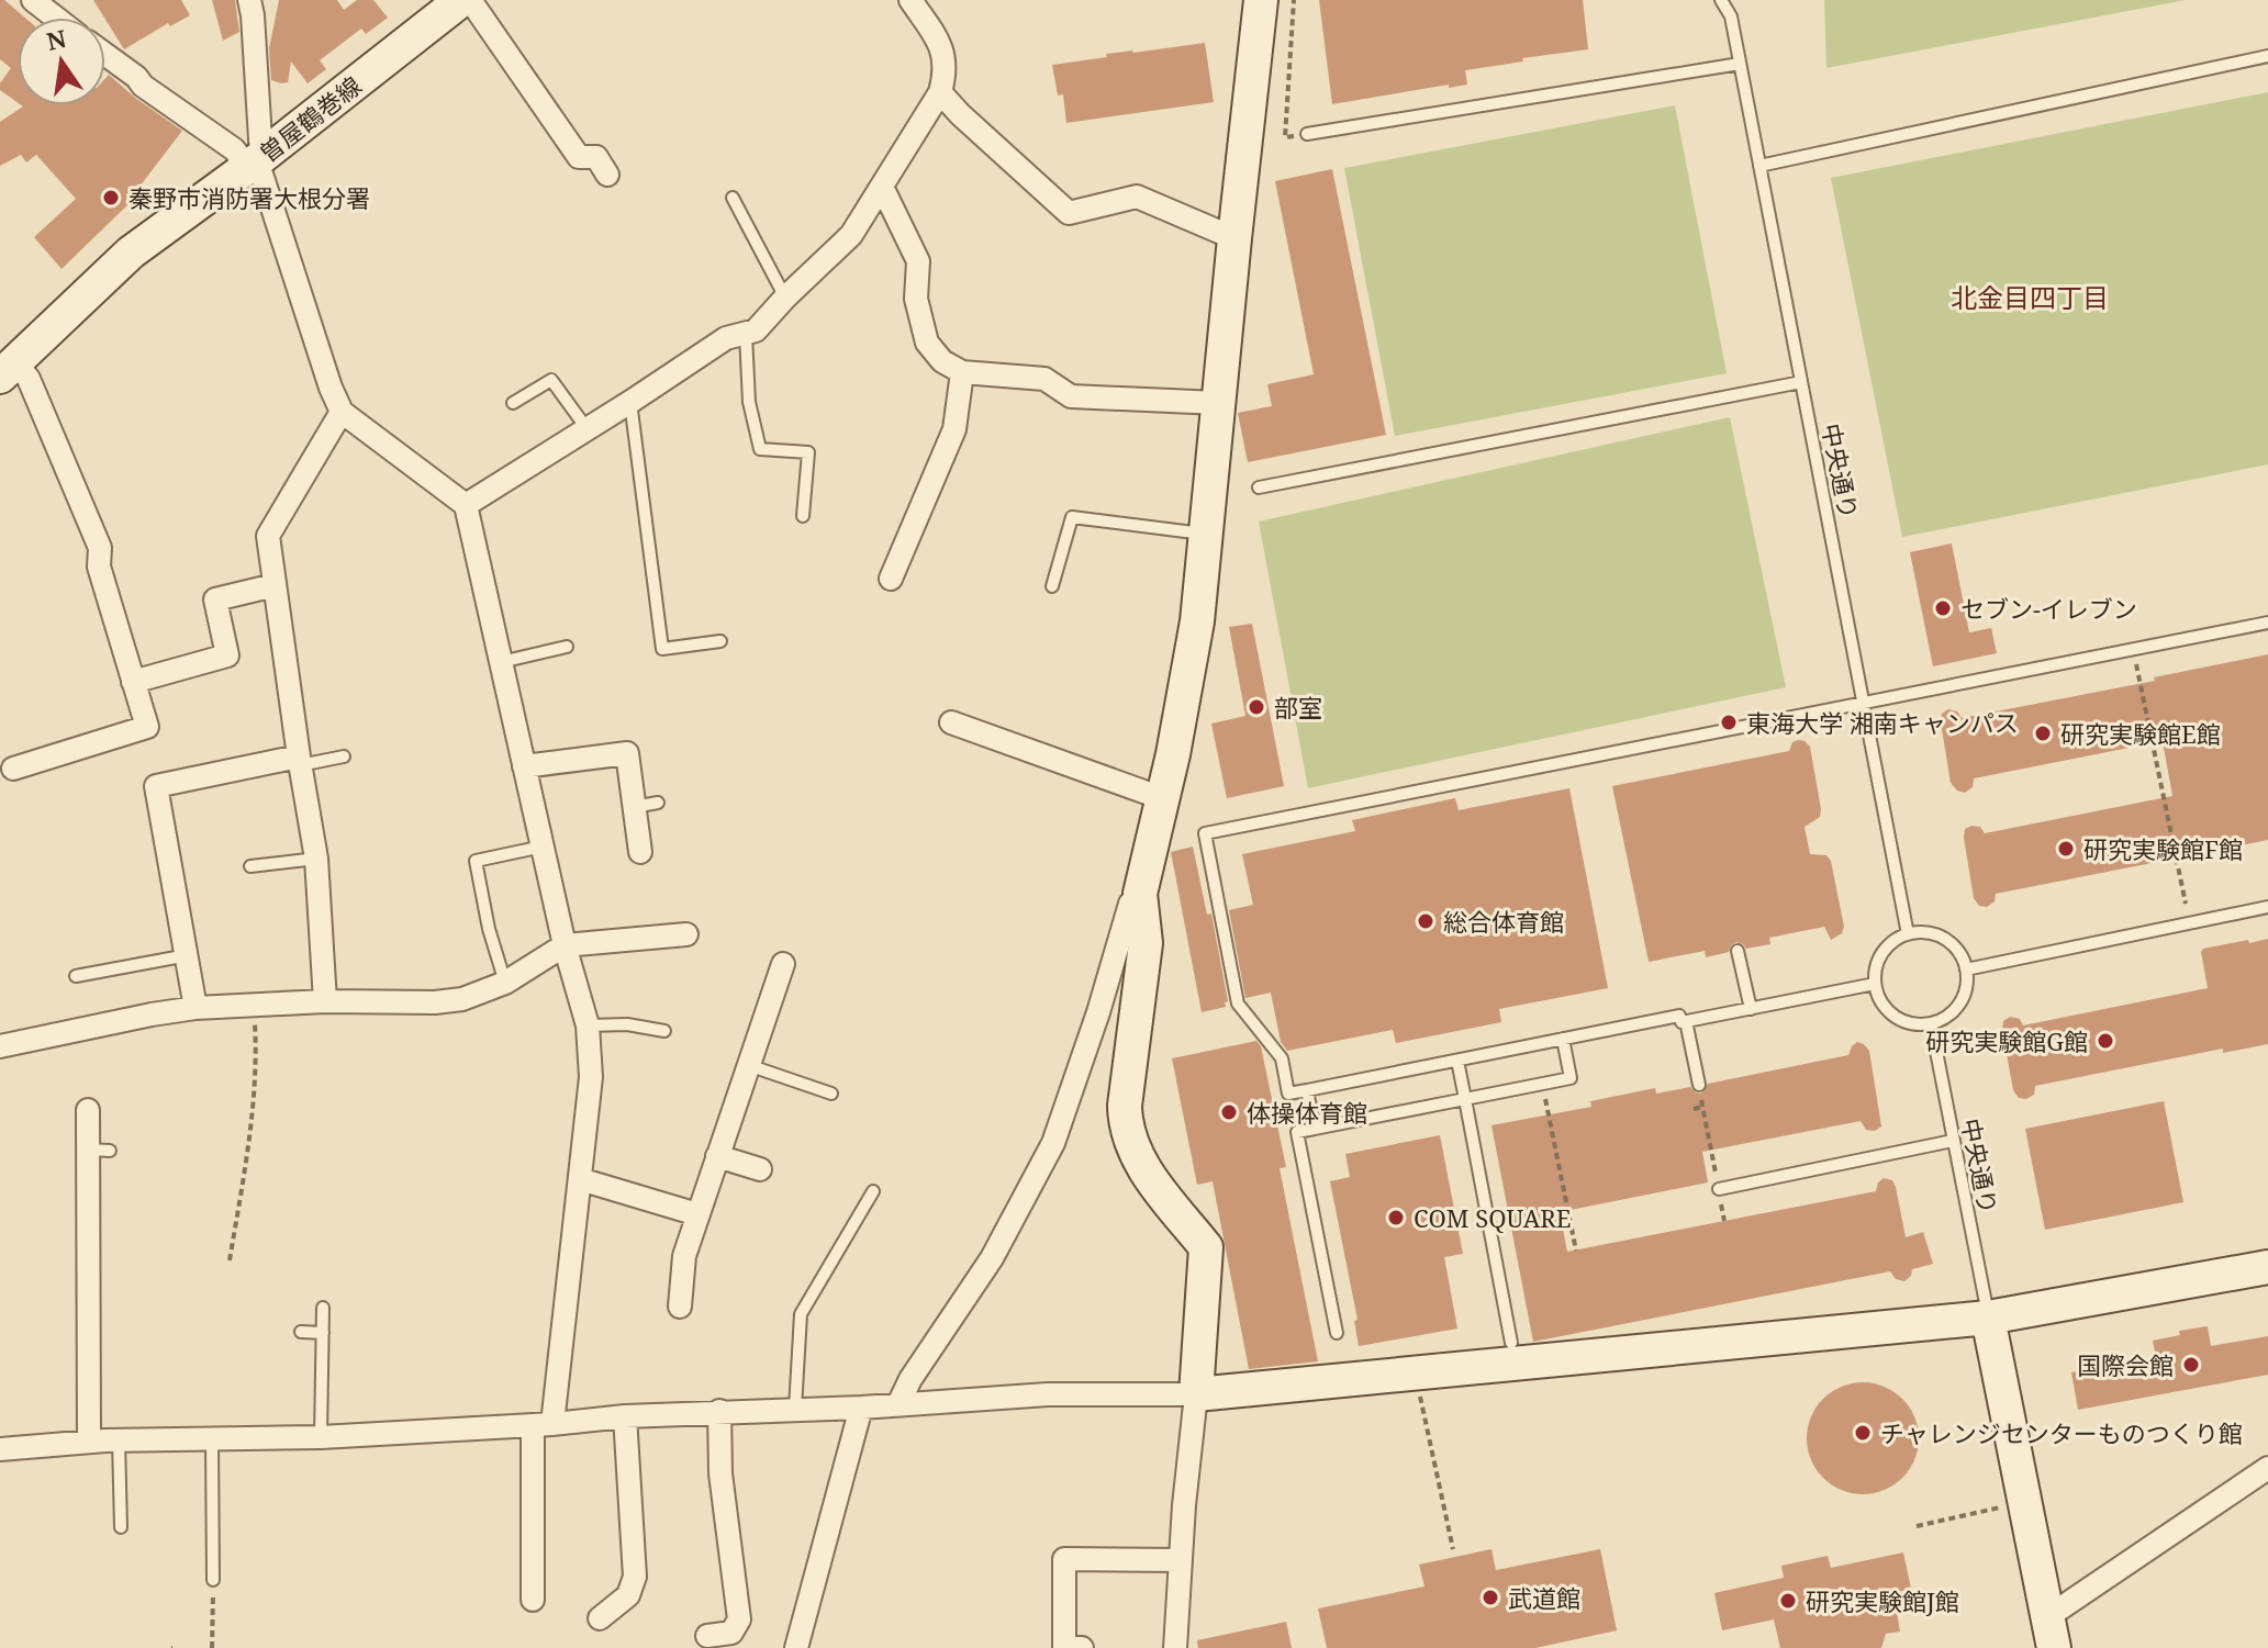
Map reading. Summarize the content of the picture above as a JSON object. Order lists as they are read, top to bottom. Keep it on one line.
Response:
{"streets":{"street":["曽屋鶴巻線"],"lane":["中央通り"]},"districts":["北金目四丁目"],"places":["秦野市消防署大根分署","セブン-イレブン","部室","東海大学 湘南キャンパス","研究実験館E館","研究実験館F館","総合体育館","研究実験館G館","体操体育館","COM SQUARE","国際会館","チャレンジセンターものつくり館","武道館","研究実験館J館"],"north":"top"}
